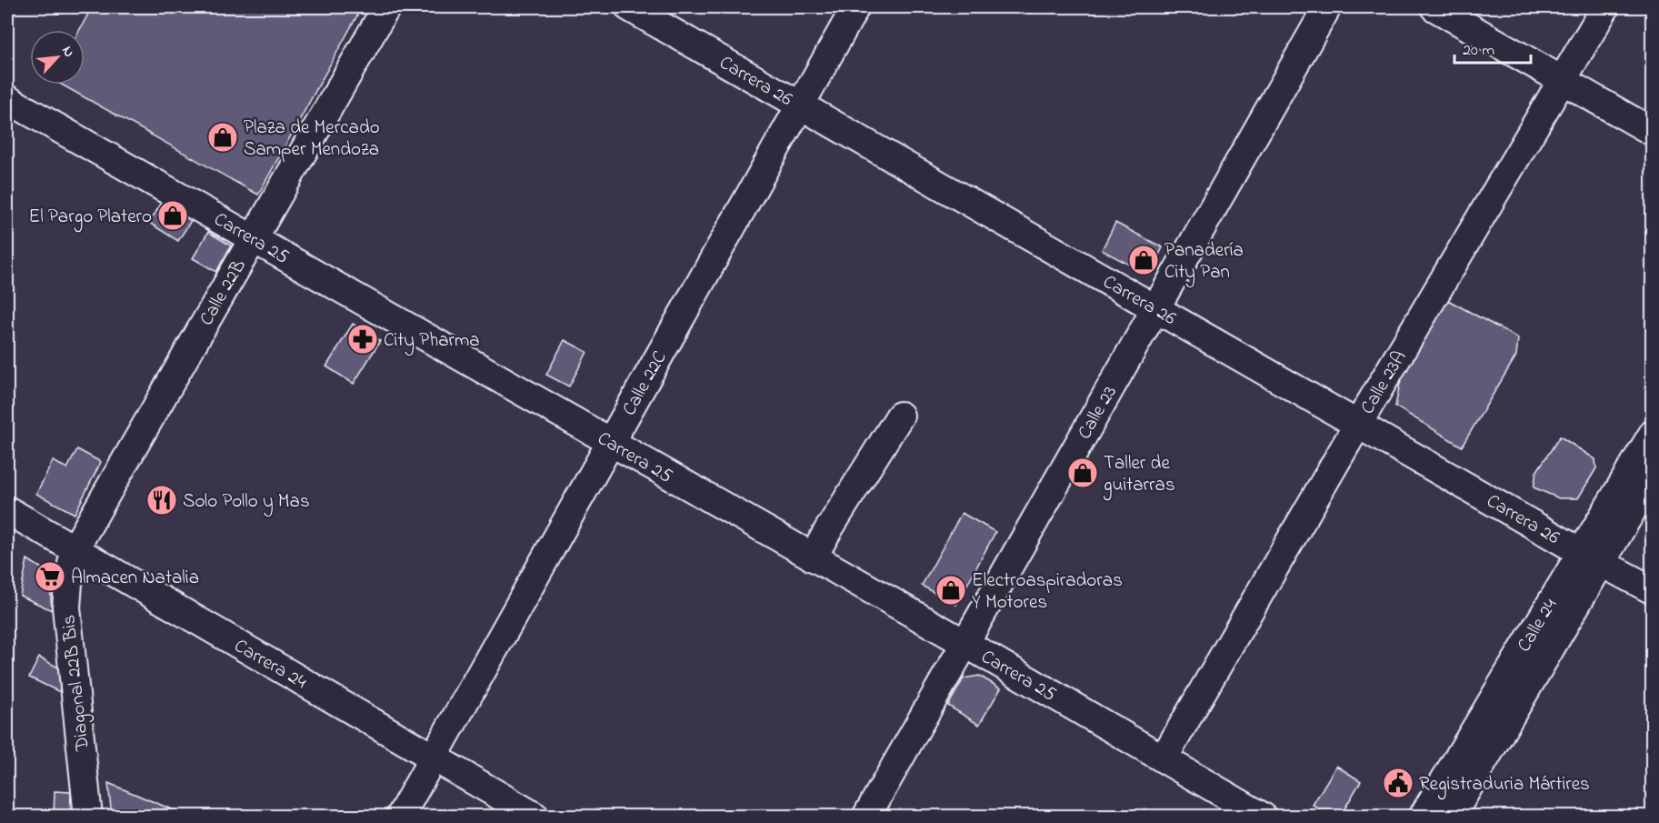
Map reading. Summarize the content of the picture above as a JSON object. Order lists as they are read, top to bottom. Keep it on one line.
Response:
{"streets":{"street":["Carrera 26","Carrera 25","Calle 22B","Calle 23A","Calle 22C","Calle 23","Calle 24","Carrera 24","Diagonal 22B Bis"]},"crossings":[["Carrera 26","Calle 23A"],["Carrera 26","Calle 22C"],["Carrera 26","Calle 23"],["Carrera 26","Calle 24"],["Carrera 25","Calle 22B"],["Carrera 25","Calle 23A"],["Carrera 25","Calle 22C"],["Carrera 25","Calle 23"],["Calle 22B","Carrera 24"],["Calle 22B","Diagonal 22B Bis"],["Calle 22C","Carrera 24"],["Carrera 24","Diagonal 22B Bis"]],"places":{"shop":["Plaza de Mercado Samper Mendoza","El Pargo Platero","Panadería City Pan","Taller de guitarras","Electroaspiradoras Y Motores"],"pharmacy":["City Pharma"],"restaurant":["Solo Pollo y Mas"],"supermarket":["Almacen Natalia"],"public building":["Registraduria Mártires"]},"scale_bar":"20 m","north":"top right"}
